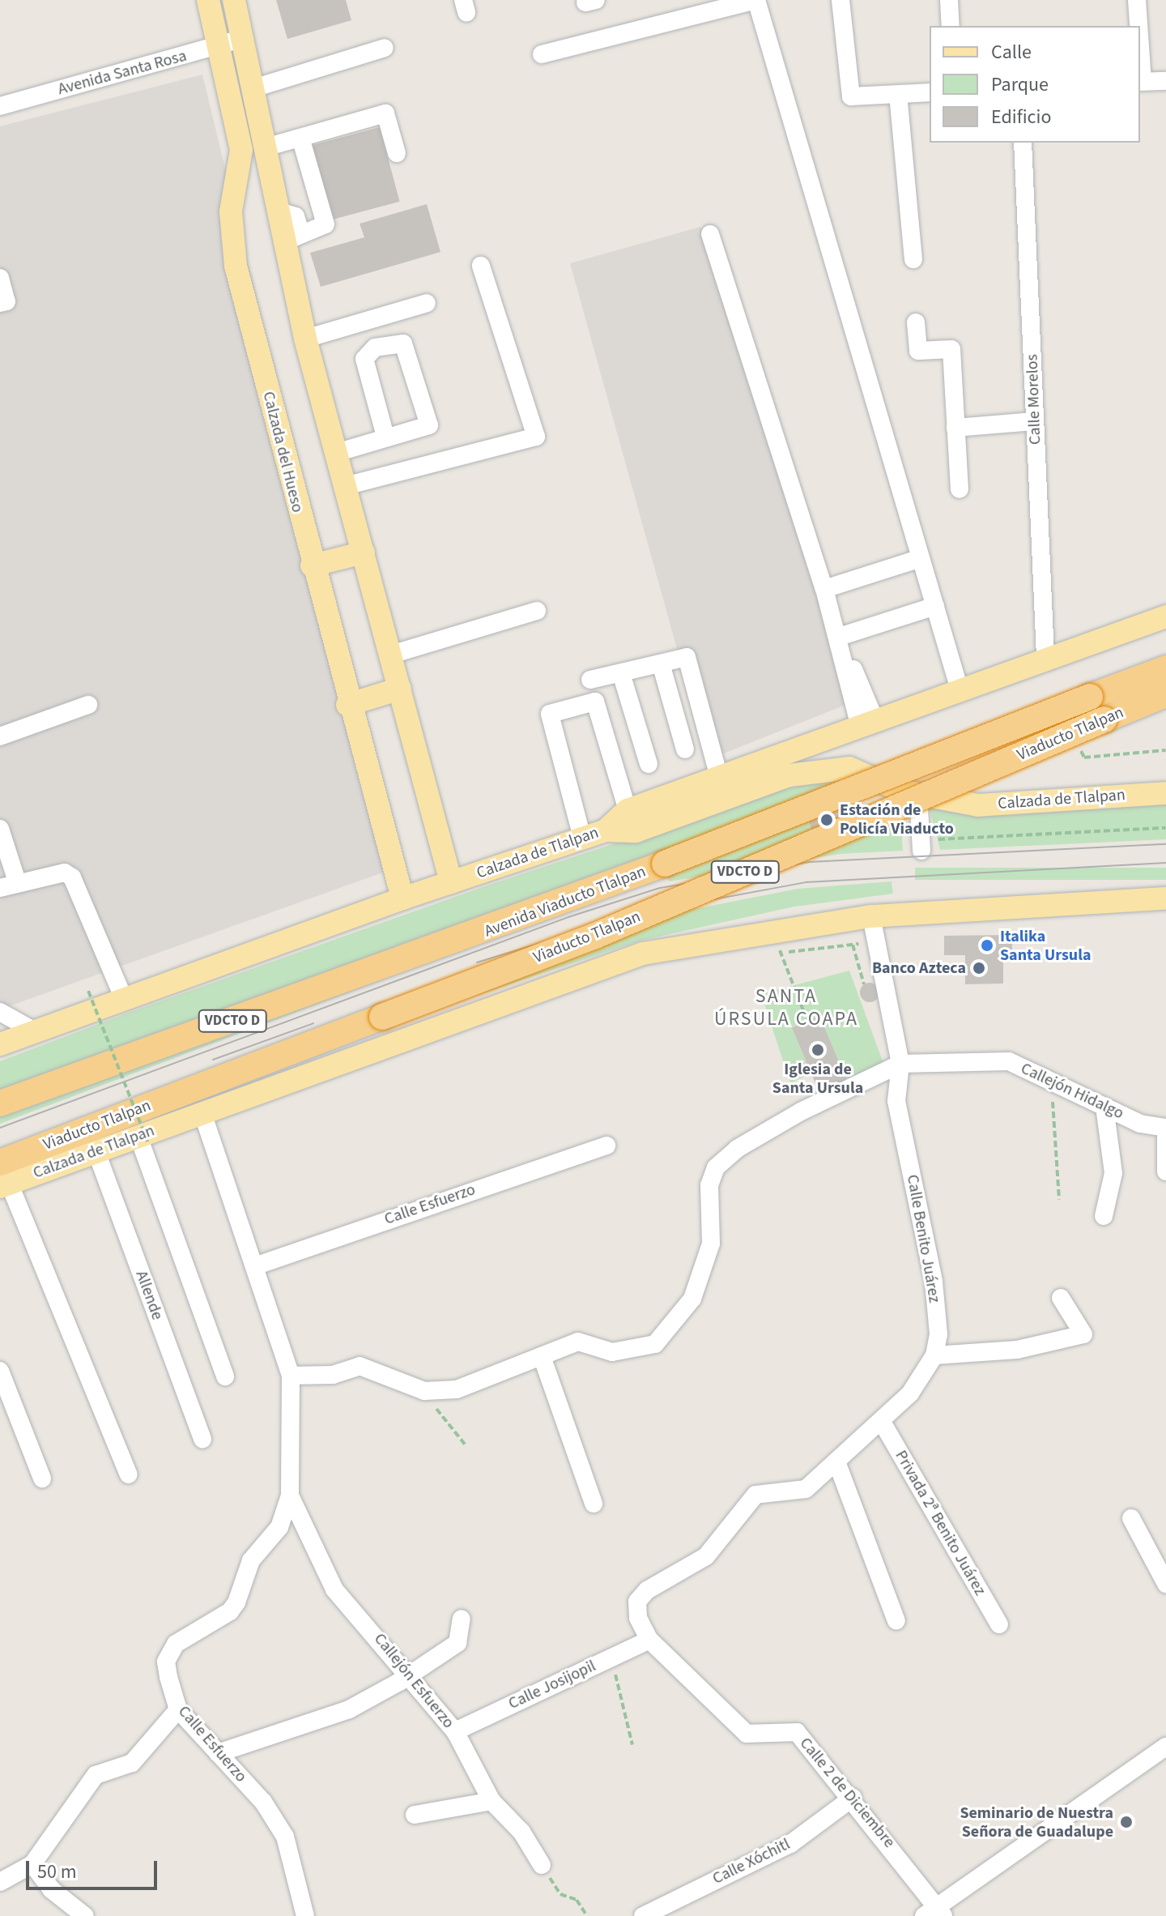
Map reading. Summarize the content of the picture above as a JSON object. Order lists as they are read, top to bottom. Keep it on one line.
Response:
{"streets":{"highway":["Viaducto Tlalpan","VDCTO D","Avenida Viaducto Tlalpan"],"main road":["Calzada del Hueso","Calzada de Tlalpan"],"street":["Avenida Santa Rosa","Calle Morelos","Callejón Hidalgo","Calle Esfuerzo","Calle Benito Juárez","Allende","Privada 2ª Benito Juárez","Callejón Esfuerzo","Calle Josijopil","Calle 2 de Diciembre","Calle Xóchitl"]},"crossings":[["Avenida Santa Rosa","Calzada del Hueso"],["Calzada del Hueso","Calzada de Tlalpan"],["Viaducto Tlalpan","Calzada de Tlalpan"],["Viaducto Tlalpan","Avenida Viaducto Tlalpan"],["Calzada de Tlalpan","Calle Esfuerzo"],["Calzada de Tlalpan","Calle Benito Juárez"],["Calzada de Tlalpan","Allende"],["Callejón Hidalgo","Calle Benito Juárez"],["Calle Esfuerzo","Callejón Esfuerzo"],["Calle Benito Juárez","Privada 2ª Benito Juárez"],["Calle Benito Juárez","Calle Josijopil"],["Calle Benito Juárez","Calle 2 de Diciembre"],["Callejón Esfuerzo","Calle Josijopil"],["Calle Josijopil","Calle 2 de Diciembre"],["Calle 2 de Diciembre","Calle Xóchitl"]],"districts":["SANTA ÚRSULA COAPA"],"places":["Estación de Policía Viaducto","Italika Santa Ursula","Banco Azteca","Iglesia de Santa Ursula","Seminario de Nuestra Señora de Guadalupe"],"legend":["Calle","Parque","Edificio"],"scale_bar":"50 m"}
